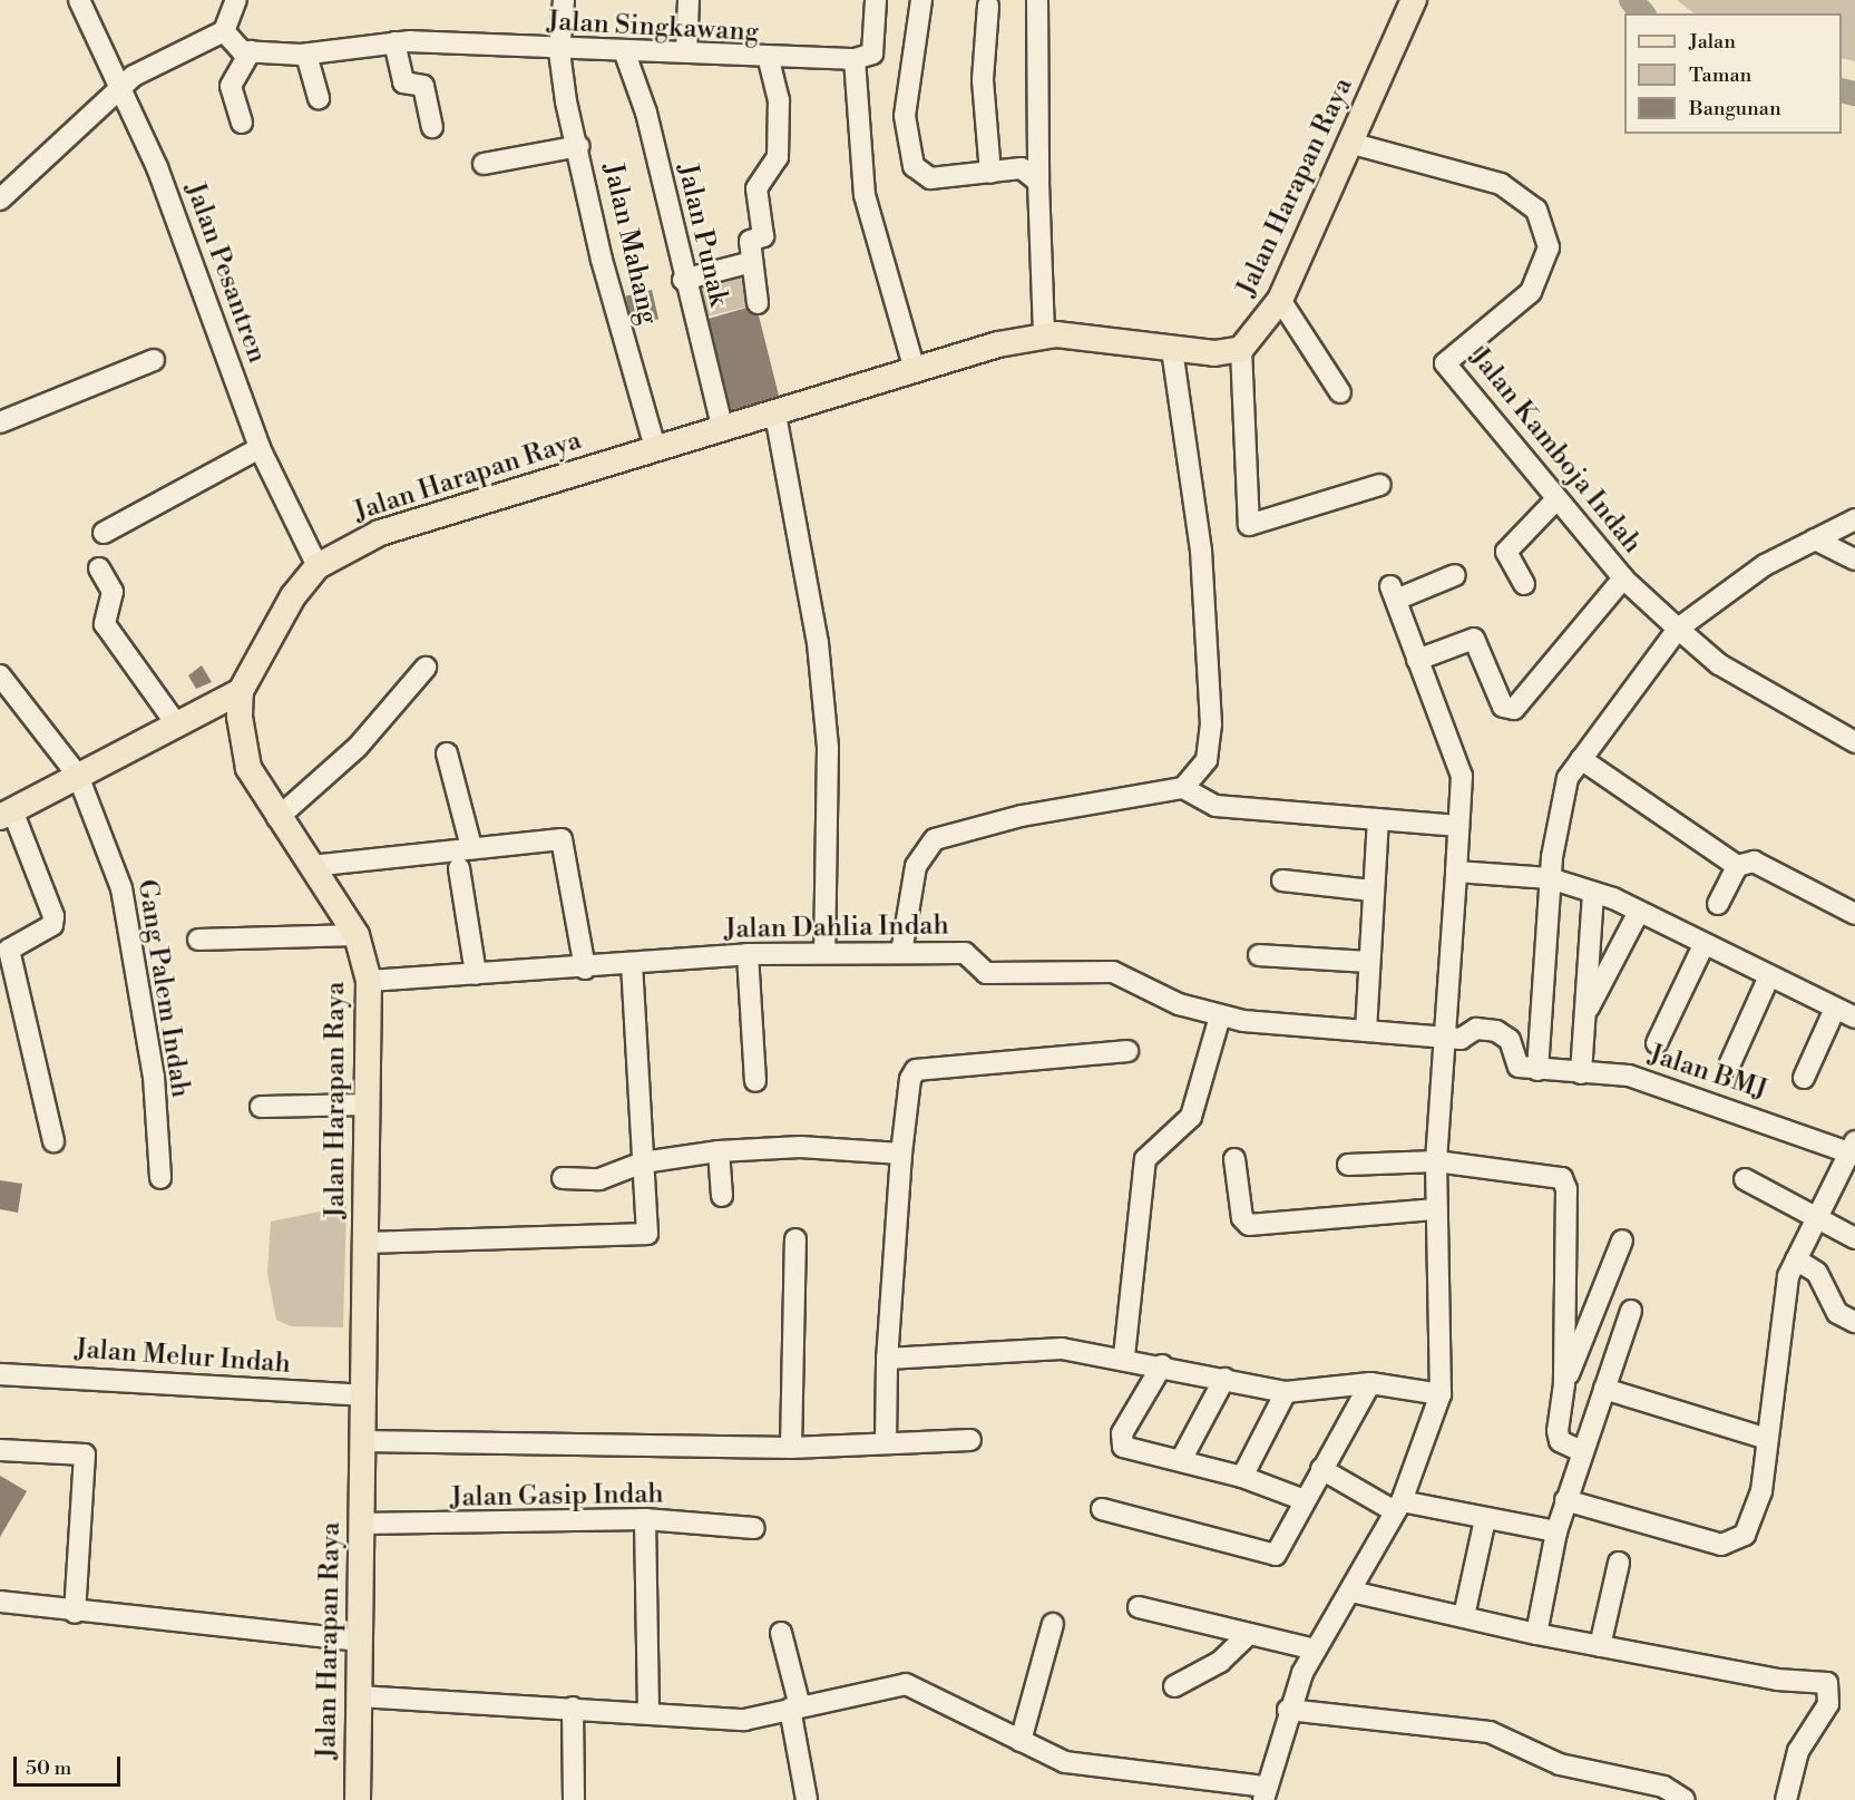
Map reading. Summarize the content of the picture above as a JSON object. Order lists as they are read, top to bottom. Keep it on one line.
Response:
{"streets":{"main road":["Jalan Harapan Raya"],"street":["Jalan Singkawang","Jalan Punak","Jalan Mahang","Jalan Pesantren","Jalan Kamboja Indah","Jalan Dahlia Indah","Gang Palem Indah","Jalan BMJ","Jalan Melur Indah","Jalan Gasip Indah"]},"crossings":[["Jalan Singkawang","Jalan Punak"],["Jalan Singkawang","Jalan Mahang"],["Jalan Harapan Raya","Jalan Punak"],["Jalan Harapan Raya","Jalan Mahang"],["Jalan Harapan Raya","Jalan Pesantren"],["Jalan Harapan Raya","Jalan Kamboja Indah"],["Jalan Harapan Raya","Jalan Dahlia Indah"],["Jalan Harapan Raya","Jalan Melur Indah"],["Jalan Harapan Raya","Jalan Gasip Indah"],["Jalan Dahlia Indah","Jalan BMJ"]],"legend":["Jalan","Taman","Bangunan"],"scale_bar":"50 m"}
